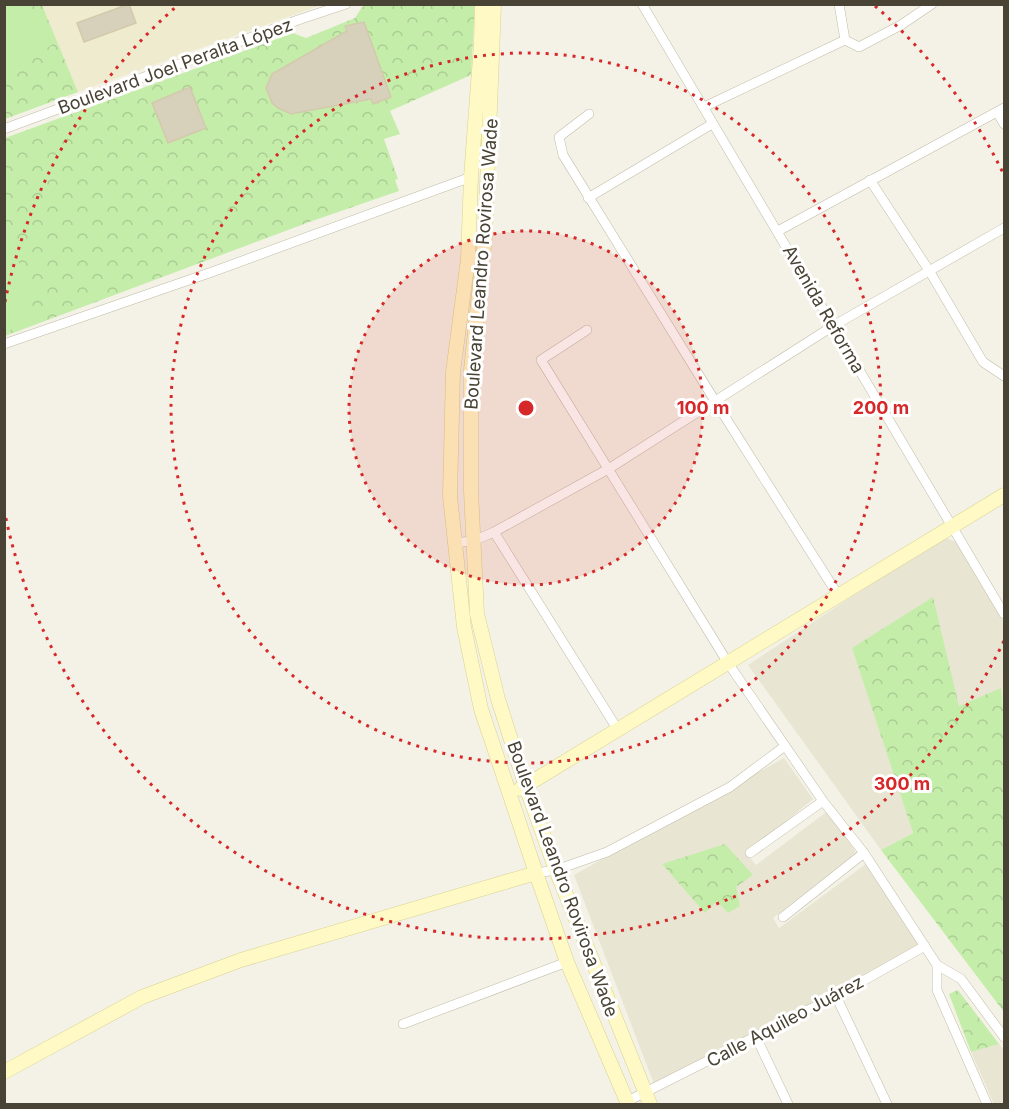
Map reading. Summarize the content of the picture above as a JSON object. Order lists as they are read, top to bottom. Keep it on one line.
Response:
{"streets":{"main road":["Boulevard Leandro Rovirosa Wade"],"street":["Boulevard Joel Peralta López","Avenida Reforma","Calle Aquileo Juárez"]},"crossings":[["Boulevard Leandro Rovirosa Wade","Calle Aquileo Juárez"]],"rings":["100 m","200 m","300 m"]}
